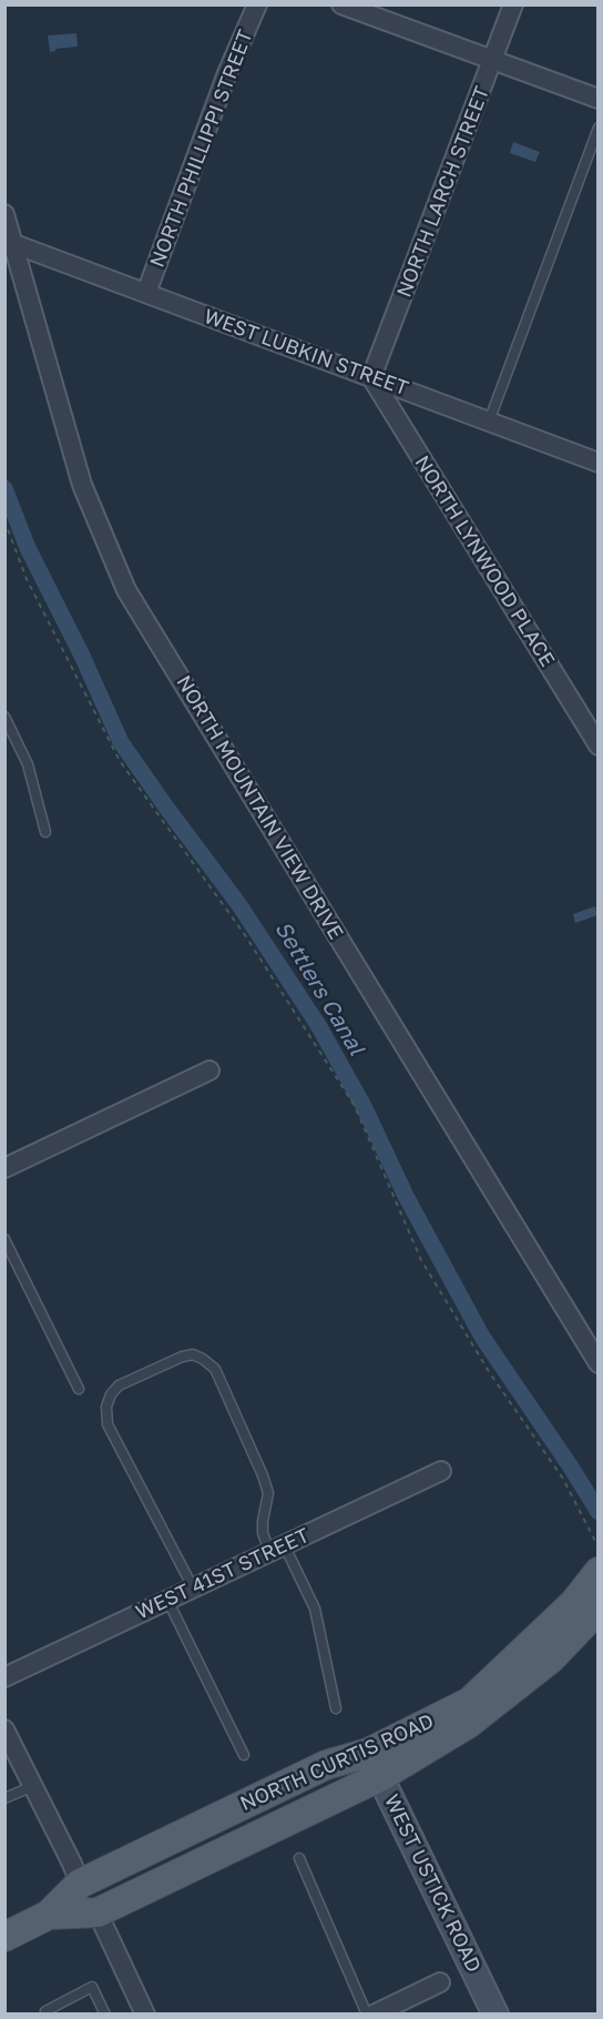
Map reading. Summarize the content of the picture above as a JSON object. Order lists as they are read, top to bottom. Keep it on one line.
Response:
{"streets":{"main road":["NORTH CURTIS ROAD","WEST USTICK ROAD"],"street":["NORTH PHILLIPPI STREET","NORTH LARCH STREET","WEST LUBKIN STREET","NORTH LYNWOOD PLACE","NORTH MOUNTAIN VIEW DRIVE","WEST 41ST STREET"]},"crossings":[["NORTH PHILLIPPI STREET","WEST LUBKIN STREET"],["NORTH LARCH STREET","WEST LUBKIN STREET"],["NORTH LARCH STREET","NORTH LYNWOOD PLACE"],["WEST LUBKIN STREET","NORTH LYNWOOD PLACE"],["WEST LUBKIN STREET","NORTH MOUNTAIN VIEW DRIVE"],["NORTH CURTIS ROAD","WEST USTICK ROAD"]],"water":["Settlers Canal"]}
